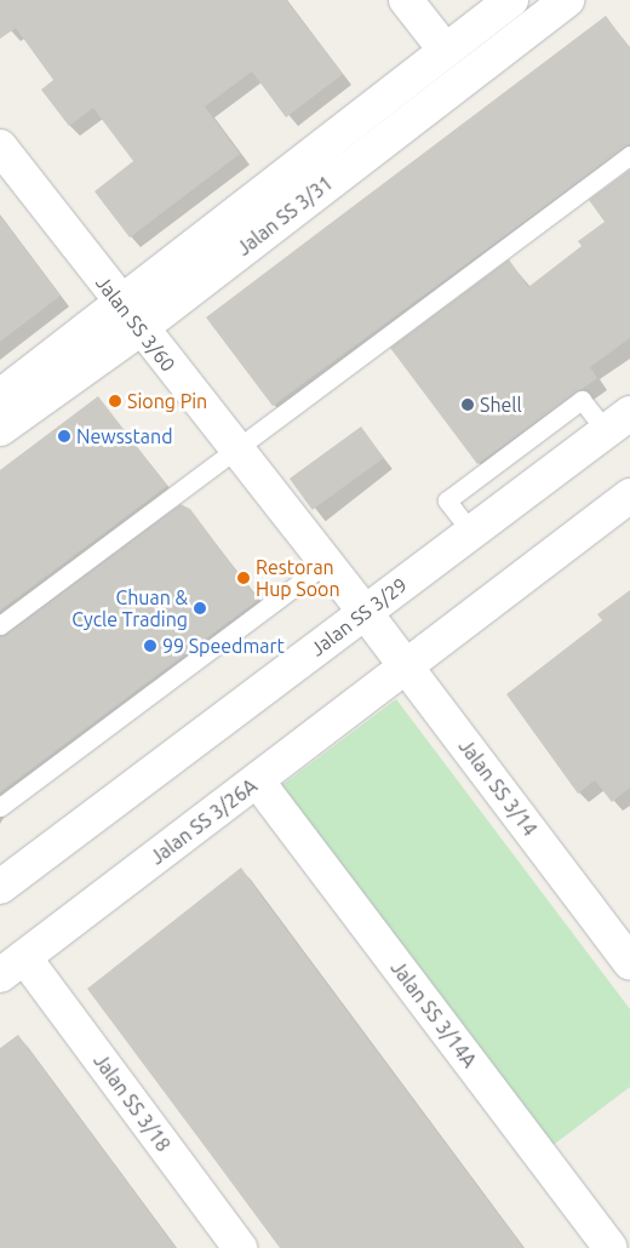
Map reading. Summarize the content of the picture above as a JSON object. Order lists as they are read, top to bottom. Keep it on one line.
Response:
{"streets":{"street":["Jalan SS 3/31","Jalan SS 3/60","Jalan SS 3/29","Jalan SS 3/14","Jalan SS 3/26A","Jalan SS 3/14A","Jalan SS 3/18"]},"crossings":[["Jalan SS 3/31","Jalan SS 3/60"],["Jalan SS 3/60","Jalan SS 3/29"],["Jalan SS 3/60","Jalan SS 3/14"],["Jalan SS 3/29","Jalan SS 3/14"],["Jalan SS 3/14","Jalan SS 3/26A"],["Jalan SS 3/26A","Jalan SS 3/14A"],["Jalan SS 3/26A","Jalan SS 3/18"]],"places":["Siong Pin","Shell","Newsstand","Restoran Hup Soon","Chuan & Cycle Trading","99 Speedmart"]}
